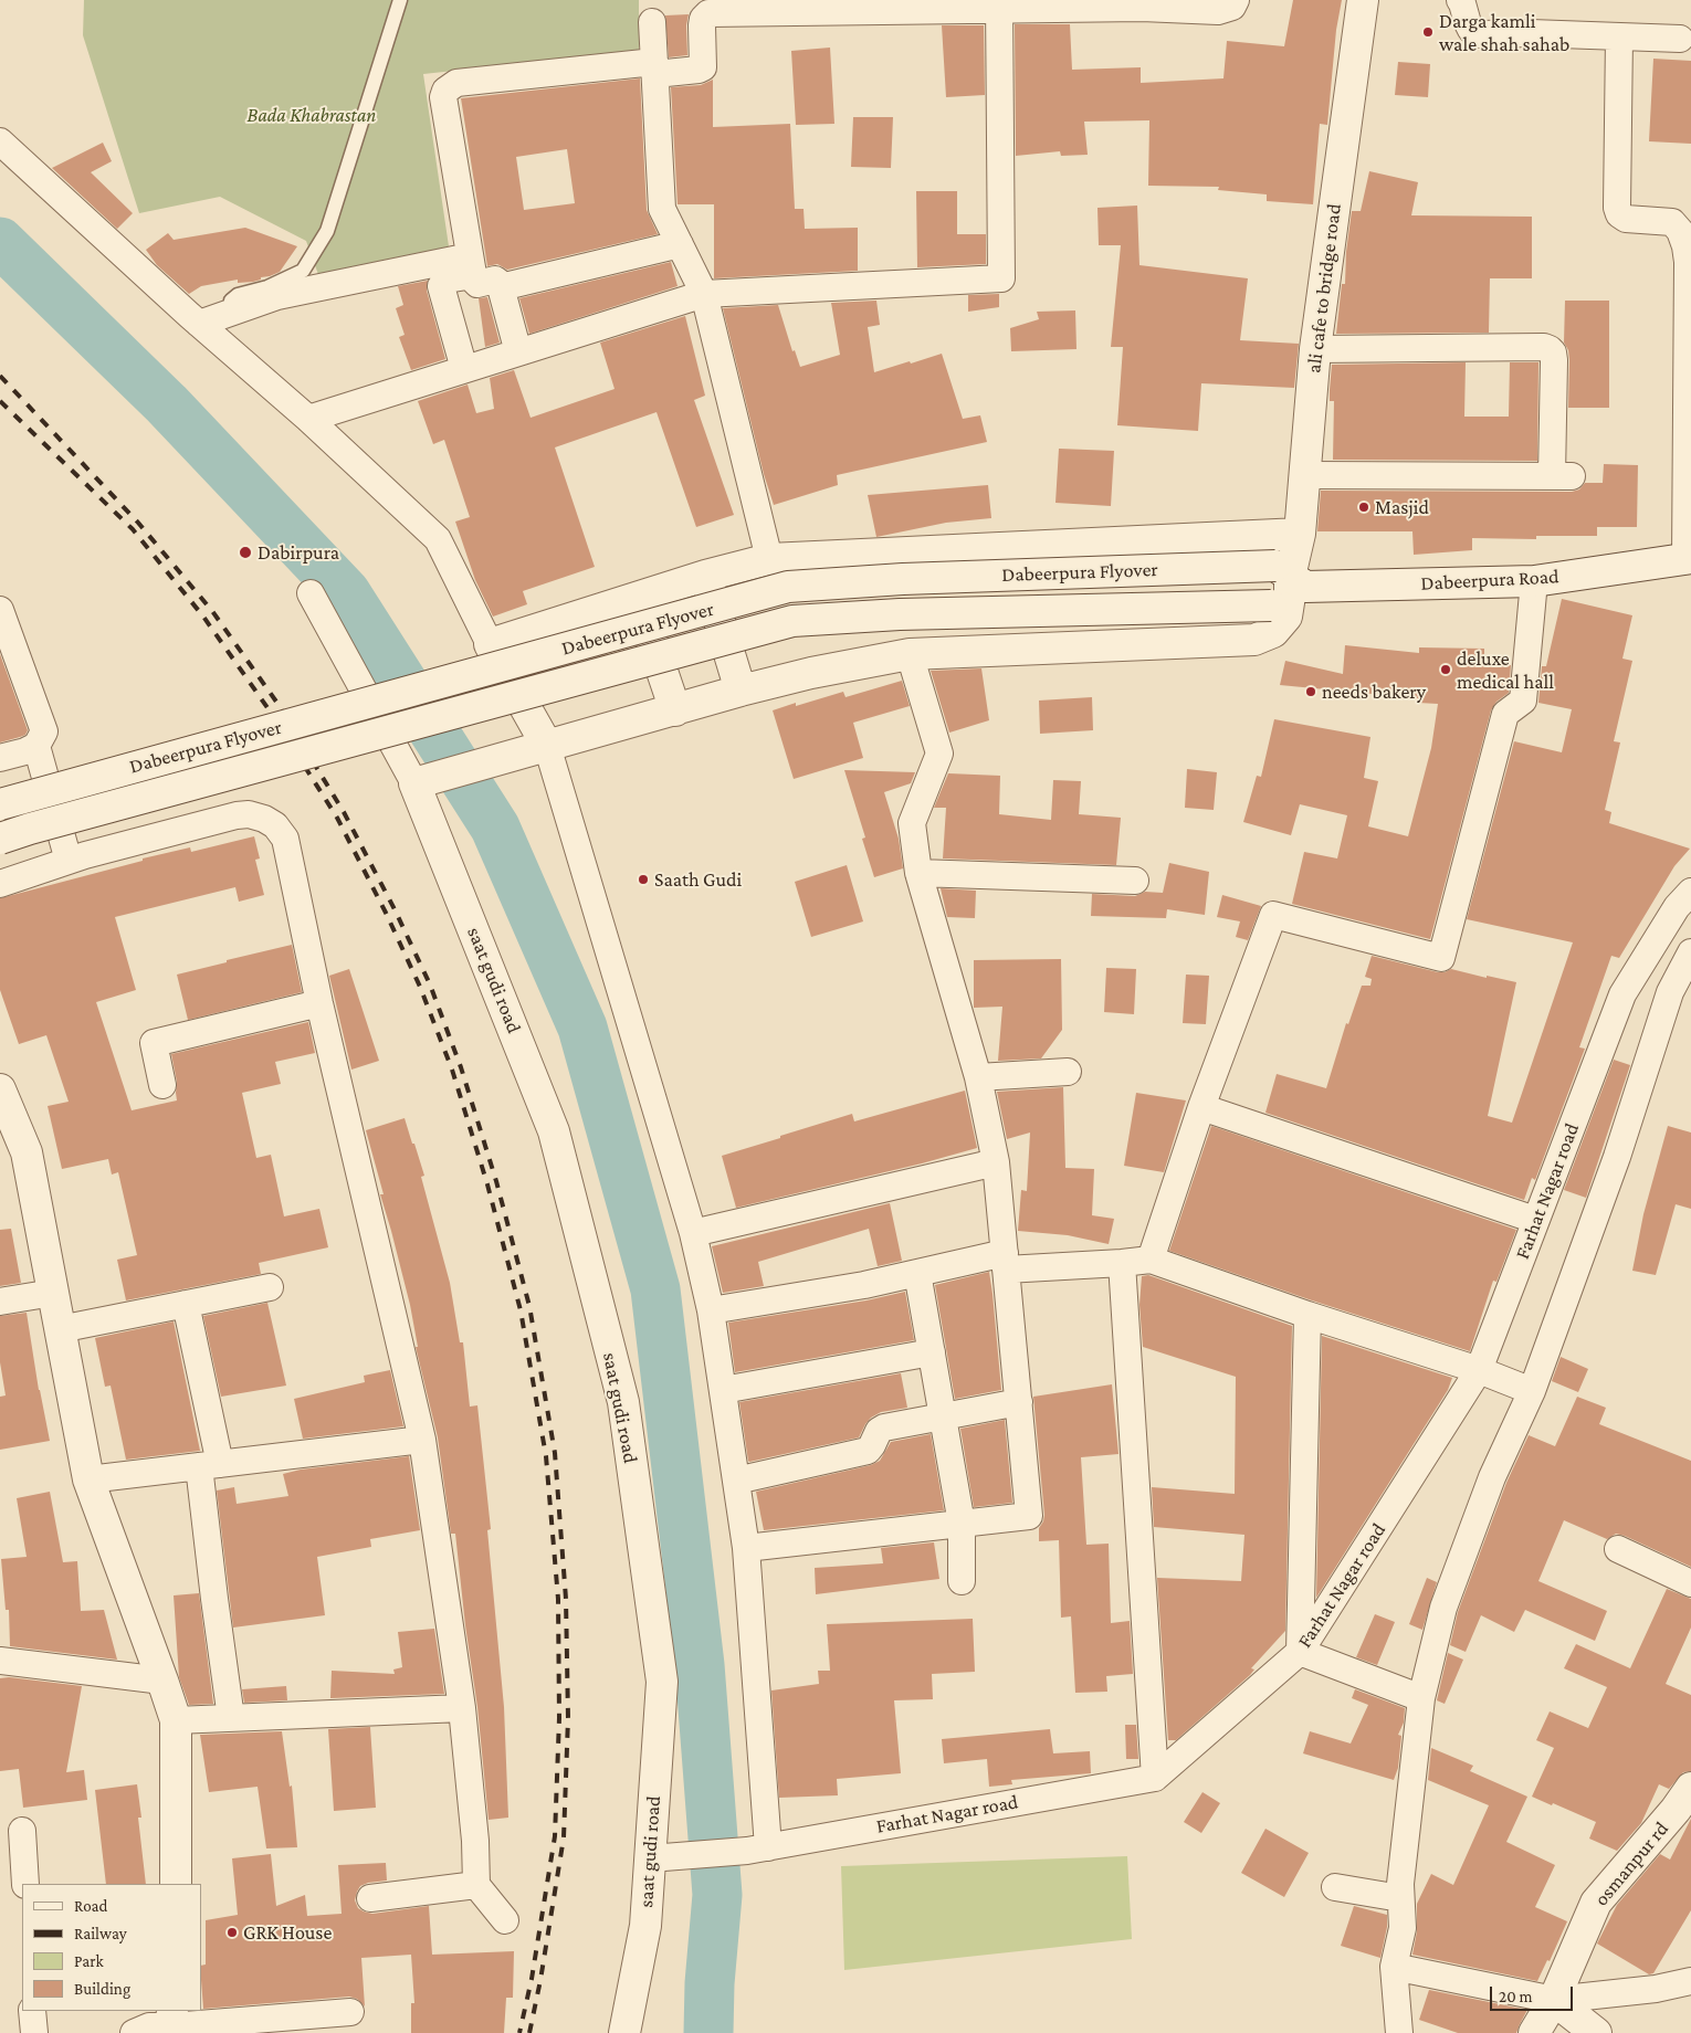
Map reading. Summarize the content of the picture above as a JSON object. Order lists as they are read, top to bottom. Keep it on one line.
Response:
{"streets":{"street":["ali cafe to bridge road","Dabeerpura Flyover","Dabeerpura Road","saat gudi road","Farhat Nagar road","osmanpur rd"]},"crossings":[["ali cafe to bridge road","Dabeerpura Flyover"],["ali cafe to bridge road","Dabeerpura Road"],["ali cafe to bridge road","saat gudi road"],["Dabeerpura Flyover","Dabeerpura Road"],["saat gudi road","Farhat Nagar road"]],"parks":["Bada Khabrastan"],"places":["Darga kamli wale shah sahab","Masjid","Dabirpura","deluxe medical hall","needs bakery","Saath Gudi","GRK House"],"legend":["Road","Railway","Park","Building"],"scale_bar":"20 m"}
